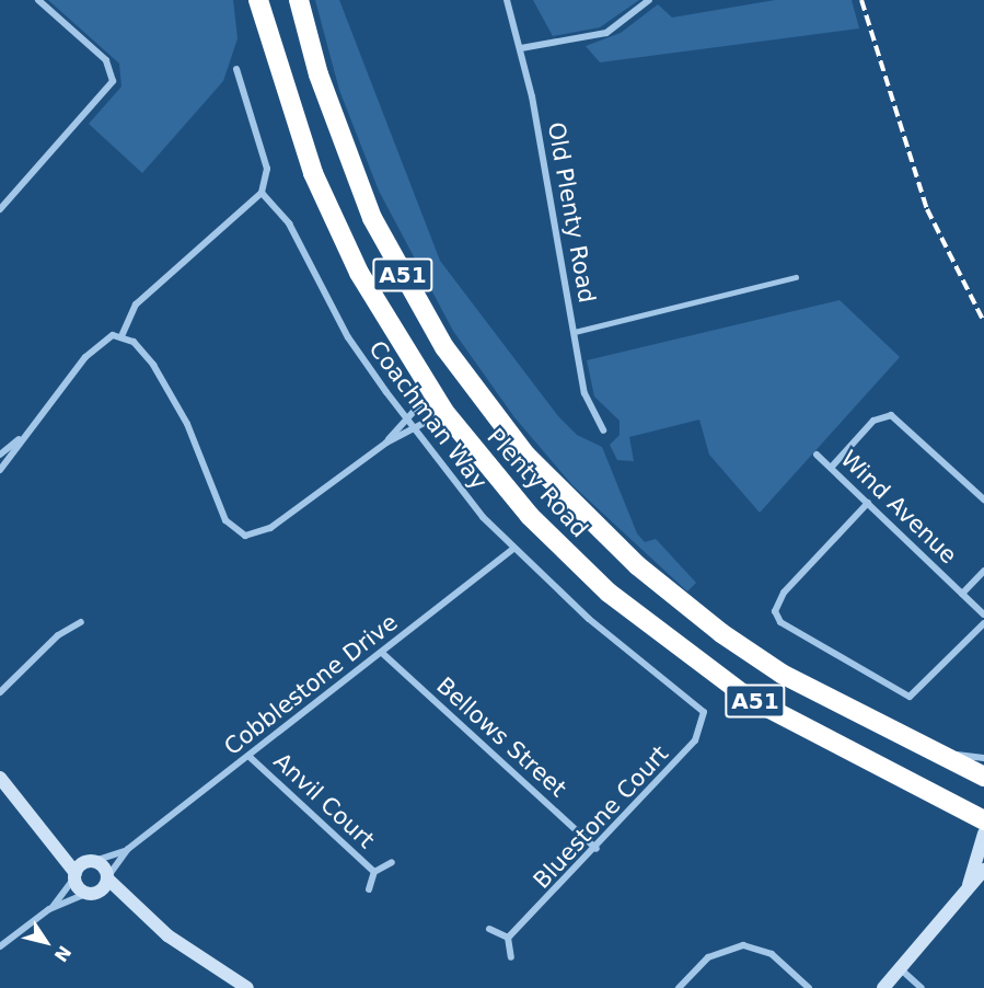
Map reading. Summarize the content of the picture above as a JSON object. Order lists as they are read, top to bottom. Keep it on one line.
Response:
{"streets":{"highway":["A51","Plenty Road"],"street":["Old Plenty Road","Coachman Way","Wind Avenue","Cobblestone Drive","Bellows Street","Anvil Court","Bluestone Court"]},"crossings":[["Coachman Way","Cobblestone Drive"],["Coachman Way","Bluestone Court"],["Cobblestone Drive","Bellows Street"],["Cobblestone Drive","Anvil Court"],["Bellows Street","Bluestone Court"]],"north":"bottom right"}
